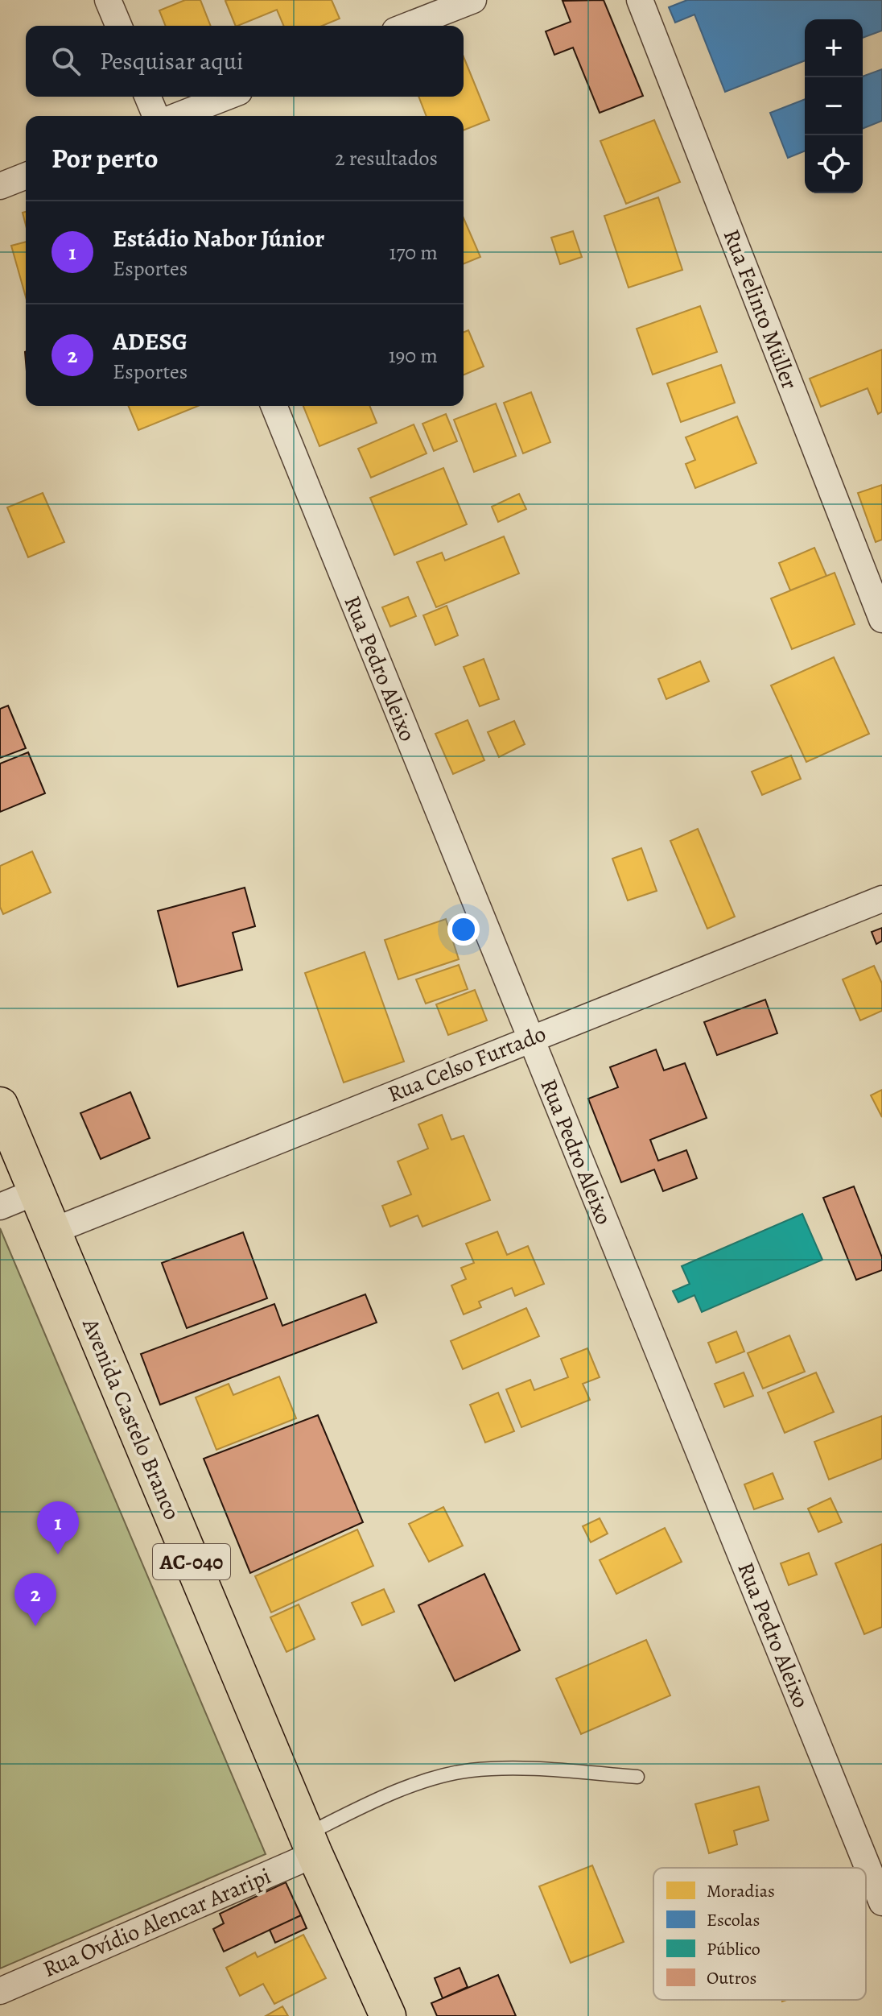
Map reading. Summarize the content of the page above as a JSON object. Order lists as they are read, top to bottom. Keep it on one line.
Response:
{"streets":{"highway":["Avenida Castelo Branco","AC-040"],"street":["Rua Felinto Müller","Rua Pedro Aleixo","Rua Celso Furtado","Rua Ovídio Alencar Araripi"]},"crossings":[["Rua Pedro Aleixo","Rua Celso Furtado"],["Rua Celso Furtado","Avenida Castelo Branco"],["Avenida Castelo Branco","Rua Ovídio Alencar Araripi"]],"legend":["Moradias","Escolas","Público","Outros"],"page":{"map_buttons":["+","−"],"search":"Pesquisar aqui","heading":["Por perto","2 resultados"],"list":[{"mark":"1","name":"Estádio Nabor Júnior","note":"Esportes","value":"170 m"},{"mark":"2","name":"ADESG","note":"Esportes","value":"190 m"}],"pins":["1","2"]}}
